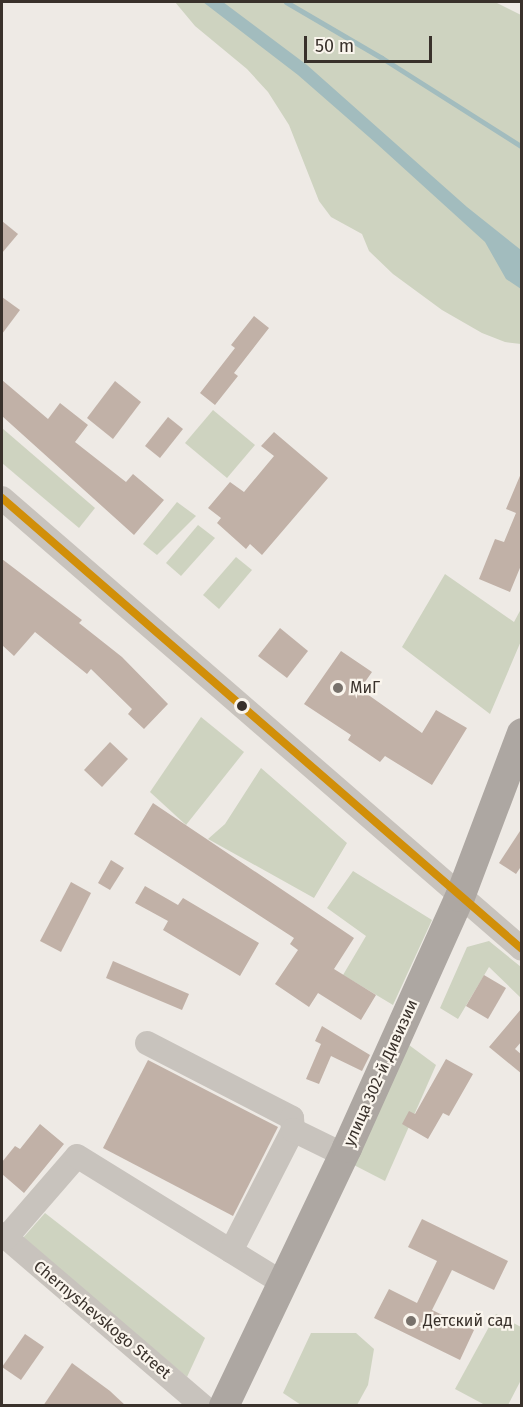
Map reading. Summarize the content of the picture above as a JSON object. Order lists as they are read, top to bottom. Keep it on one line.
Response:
{"streets":{"main road":["улица 302-й Дивизии"],"street":["Chernyshevskogo Street"]},"places":["МиГ","Детский сад"],"scale_bar":"50 m"}
